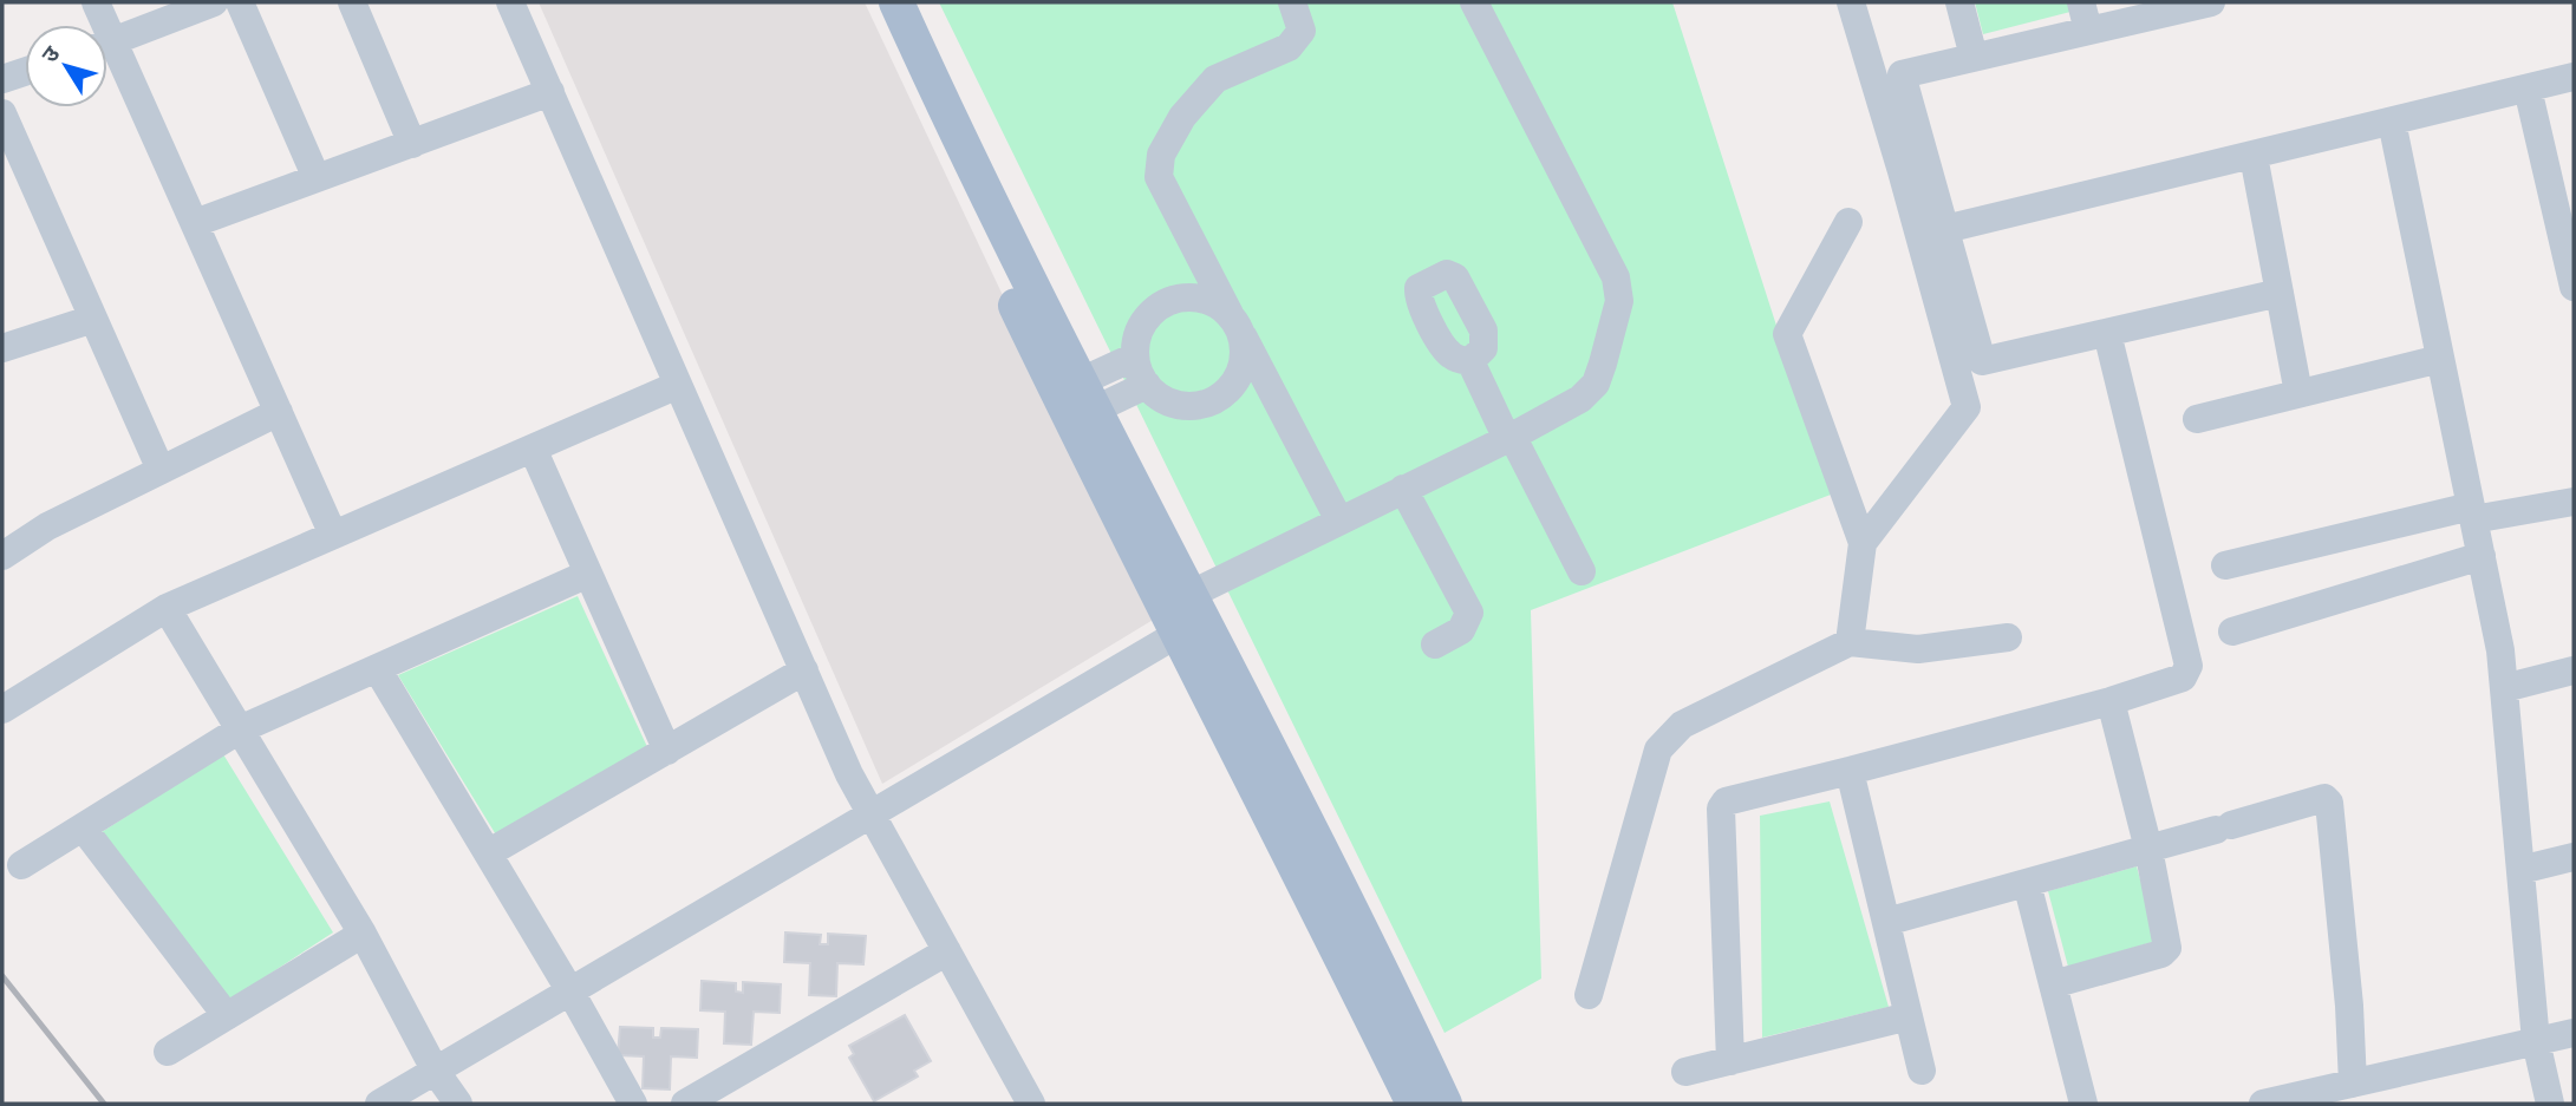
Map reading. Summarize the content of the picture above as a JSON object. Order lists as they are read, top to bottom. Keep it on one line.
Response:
{"north":"top left"}
